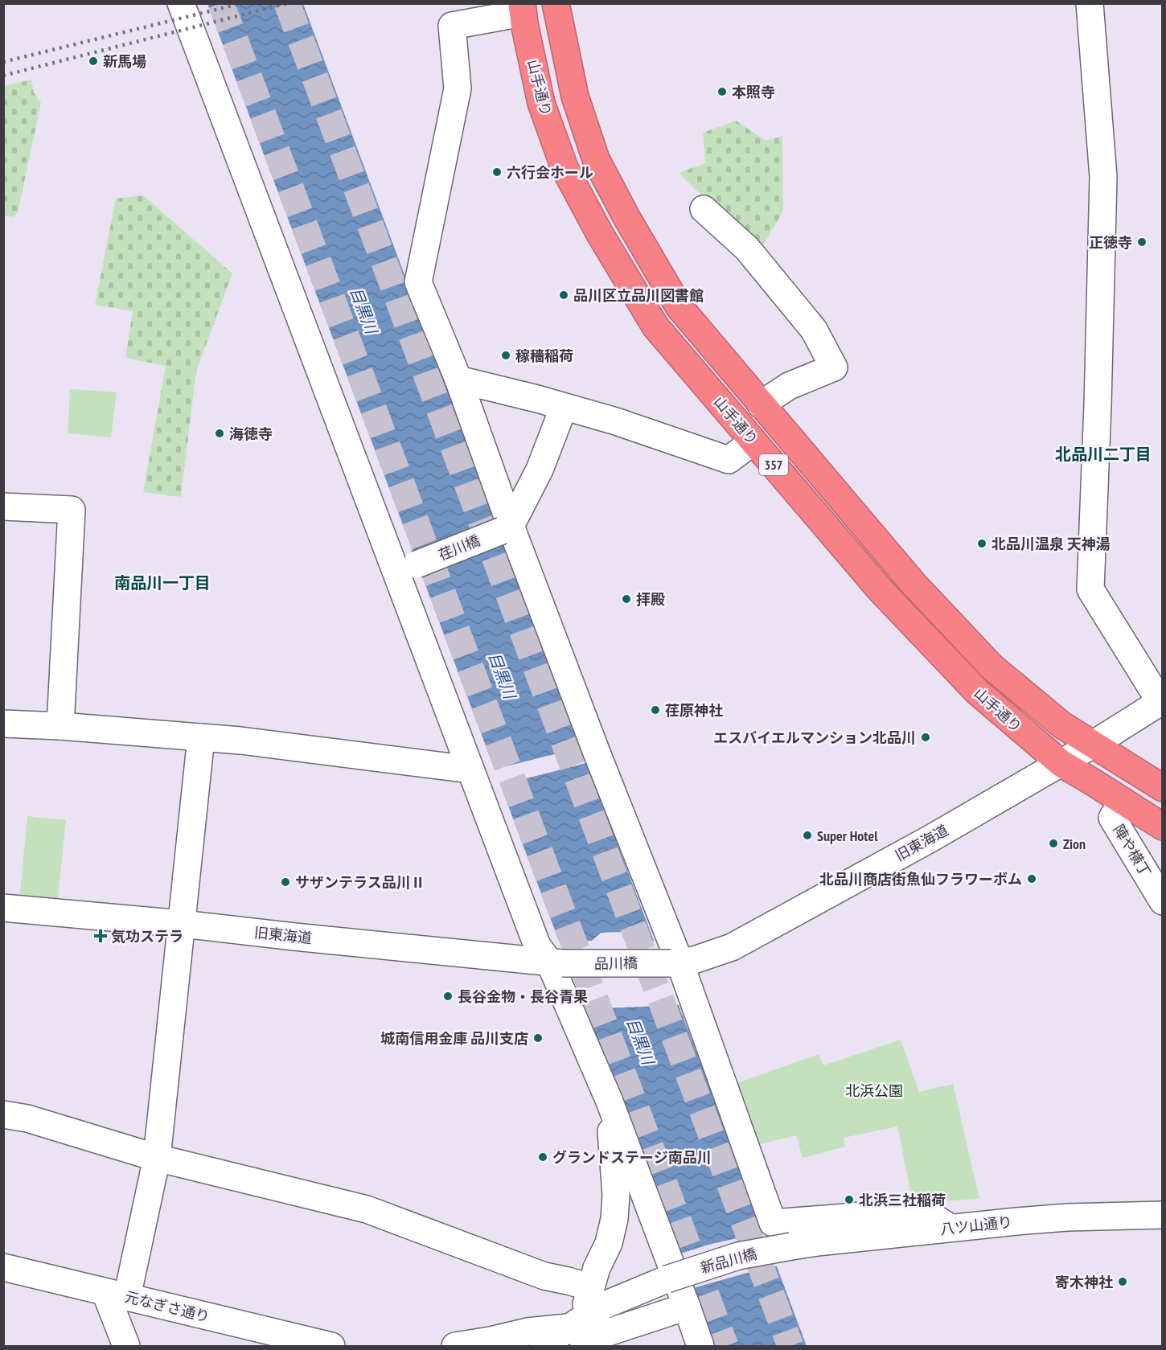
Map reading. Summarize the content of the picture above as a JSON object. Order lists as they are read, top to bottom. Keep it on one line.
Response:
{"streets":{"highway":["山手通り","357"],"street":["荏川橋","旧東海道","陣や横丁","品川橋","八ツ山通り","新品川橋","元なぎさ通り"]},"crossings":[["山手通り","旧東海道"],["山手通り","陣や横丁"],["旧東海道","品川橋"],["八ツ山通り","新品川橋"]],"districts":["北品川二丁目","南品川一丁目"],"water":["目黒川"],"parks":["北浜公園"],"places":{"other":["新馬場","本照寺","六行会ホール","正徳寺","品川区立品川図書館","稼穡稲荷","海徳寺","北品川温泉 天神湯","拝殿","荏原神社","エスバイエルマンション北品川","Super Hotel","Zion","北品川商店街魚仙フラワーボム","サザンテラス品川Ⅱ","長谷金物・長谷青果","城南信用金庫 品川支店","グランドステージ南品川","北浜三社稲荷","寄木神社"],"health":["気功ステラ"]}}
